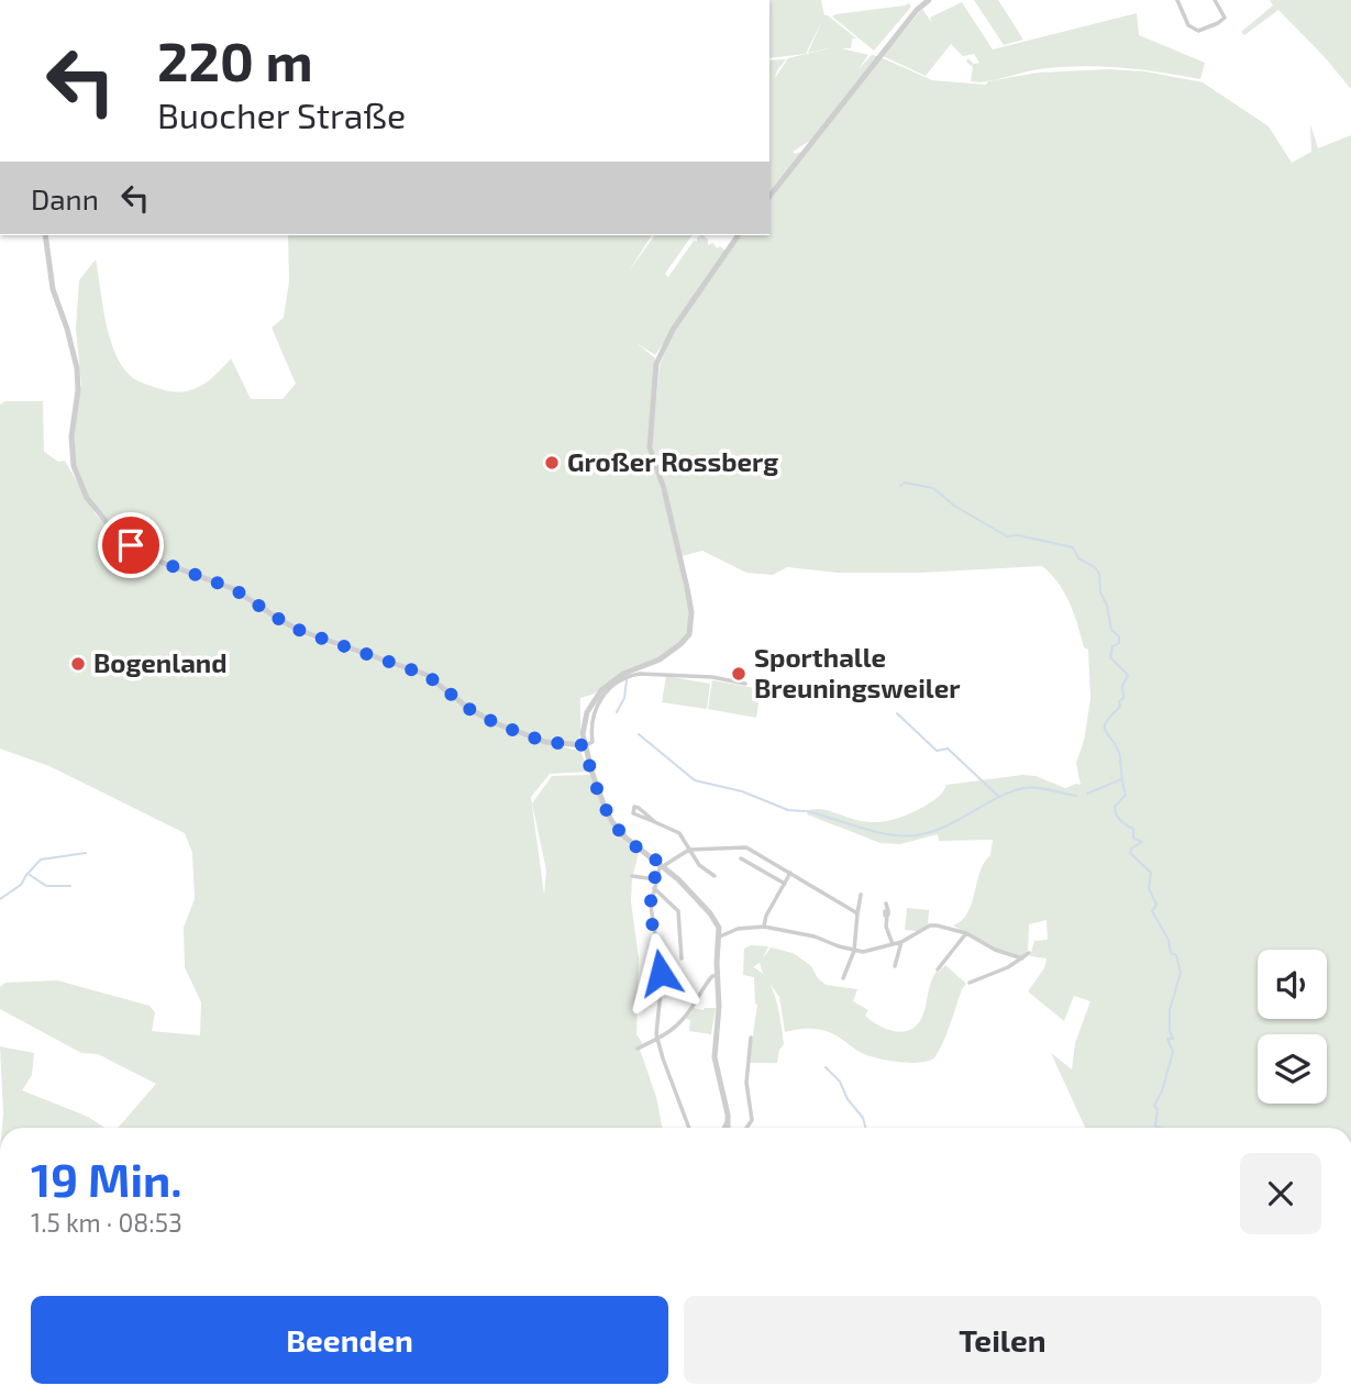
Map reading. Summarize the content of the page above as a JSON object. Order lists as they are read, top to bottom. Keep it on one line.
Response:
{"places":["Großer Rossberg","Bogenland","Sporthalle Breuningsweiler"],"page":{"turn":["220 m","Buocher Straße"],"then":"Dann","heading":["19 Min.","1.5 km · 08:53"],"buttons":["Beenden","Teilen"]}}
